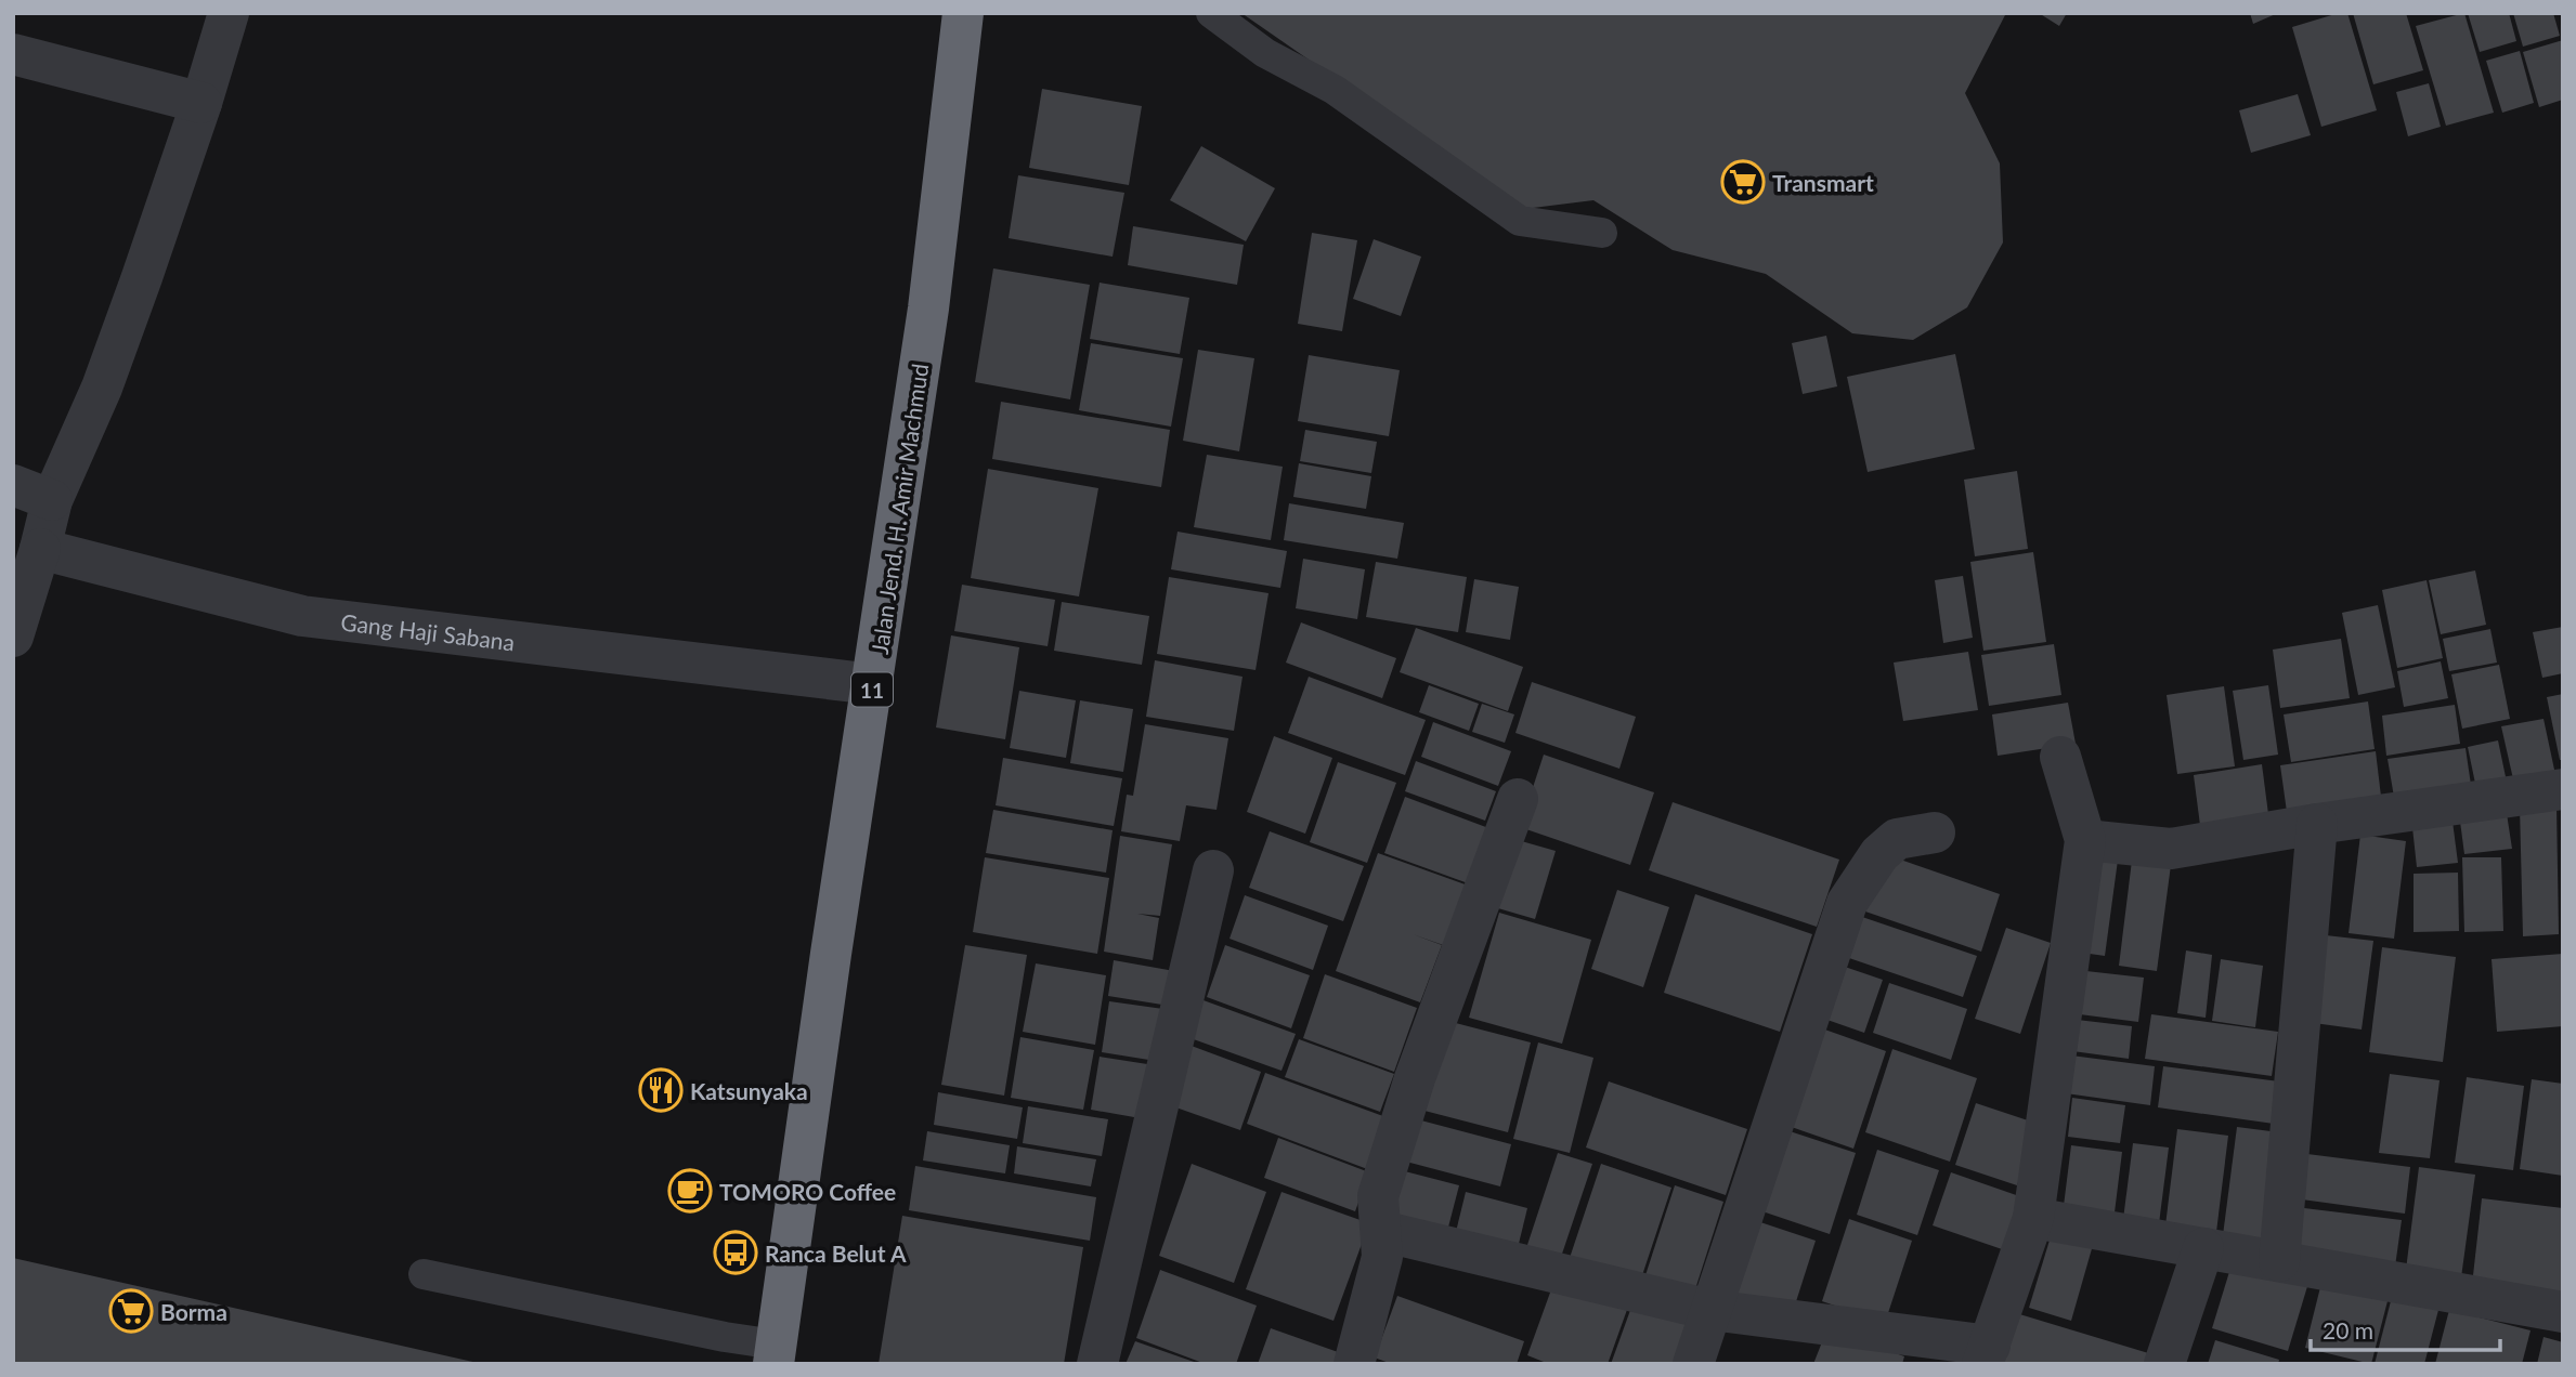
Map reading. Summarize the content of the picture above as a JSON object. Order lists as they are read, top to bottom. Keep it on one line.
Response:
{"streets":{"highway":["Jalan Jend. H. Amir Machmud","11"],"street":["Gang Haji Sabana"]},"crossings":[["Jalan Jend. H. Amir Machmud","Gang Haji Sabana"]],"places":{"supermarket":["Transmart","Borma"],"restaurant":["Katsunyaka"],"cafe":["TOMORO Coffee"],"bus stop":["Ranca Belut A"]},"scale_bar":"20 m"}
